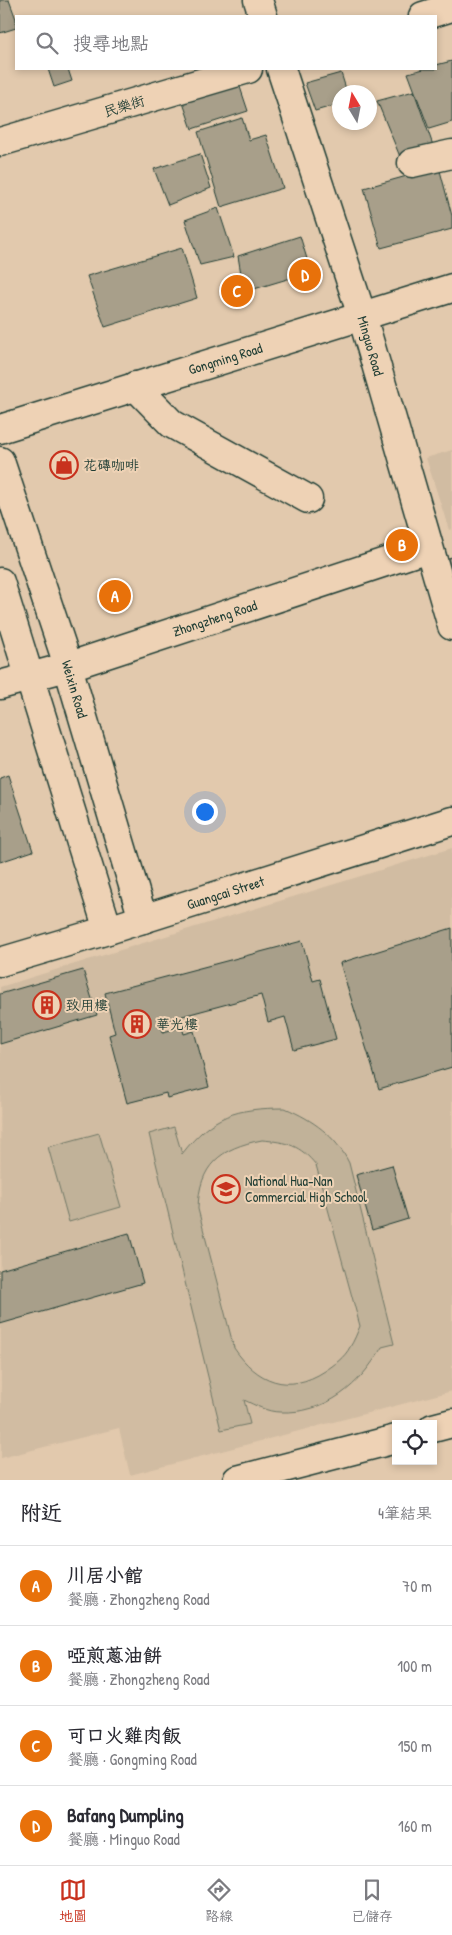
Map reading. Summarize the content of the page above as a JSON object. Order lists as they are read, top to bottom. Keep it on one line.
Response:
{"streets":{"street":["民樂街","Minguo Road","Gongming Road","Zhongzheng Road","Weixin Road","Guangcai Street"]},"crossings":[["Minguo Road","Gongming Road"],["Minguo Road","Zhongzheng Road"],["Zhongzheng Road","Weixin Road"],["Weixin Road","Guangcai Street"]],"places":{"shop":["花磚咖啡"],"building":["致用樓","華光樓"],"school or university":["National Hua-Nan Commercial High School"]},"north":"top","page":{"search":"搜尋地點","pins":["D","C","B","A"],"heading":["附近","4筆結果"],"list":[{"mark":"A","name":"川居小館","note":"餐廳 · Zhongzheng Road","value":"70 m"},{"mark":"B","name":"啞煎蔥油餅","note":"餐廳 · Zhongzheng Road","value":"100 m"},{"mark":"C","name":"可口火雞肉飯","note":"餐廳 · Gongming Road","value":"150 m"},{"mark":"D","name":"Bafang Dumpling","note":"餐廳 · Minguo Road","value":"160 m"}],"nav":["地圖","路線","已儲存"]}}
